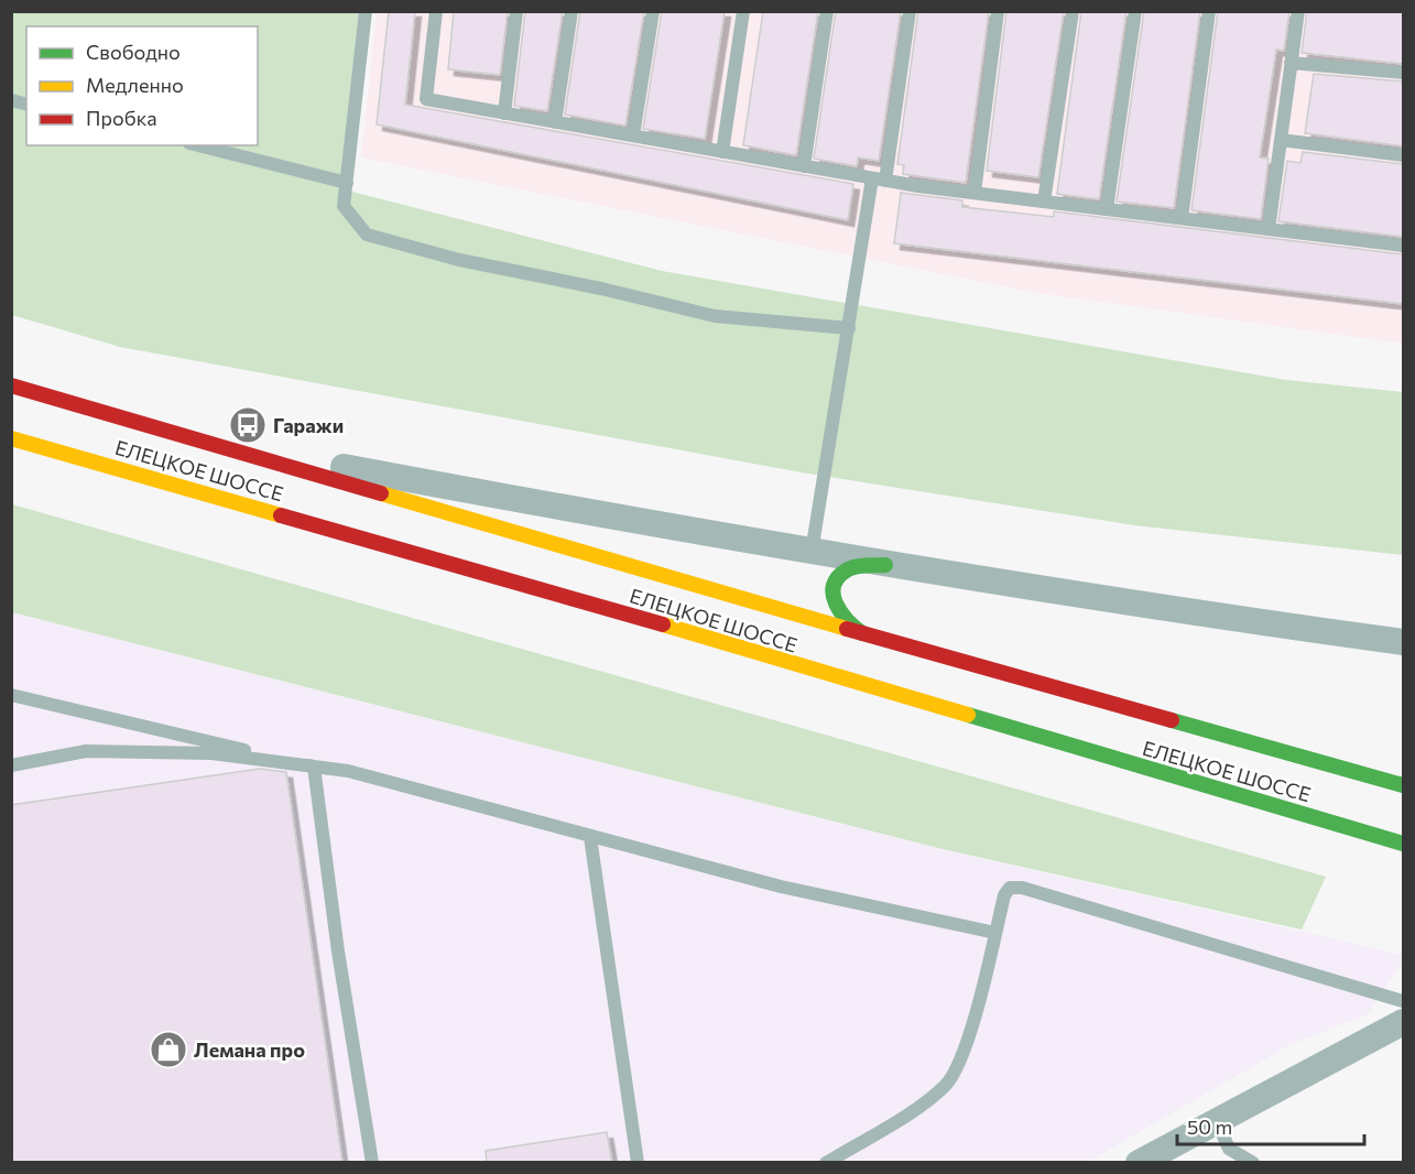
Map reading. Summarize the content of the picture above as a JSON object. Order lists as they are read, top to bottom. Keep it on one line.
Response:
{"streets":{"main road":["ЕЛЕЦКОЕ ШОССЕ"]},"places":{"bus stop":["Гаражи"],"shop":["Лемана про"]},"legend":["Свободно","Медленно","Пробка"],"scale_bar":"50 m"}
